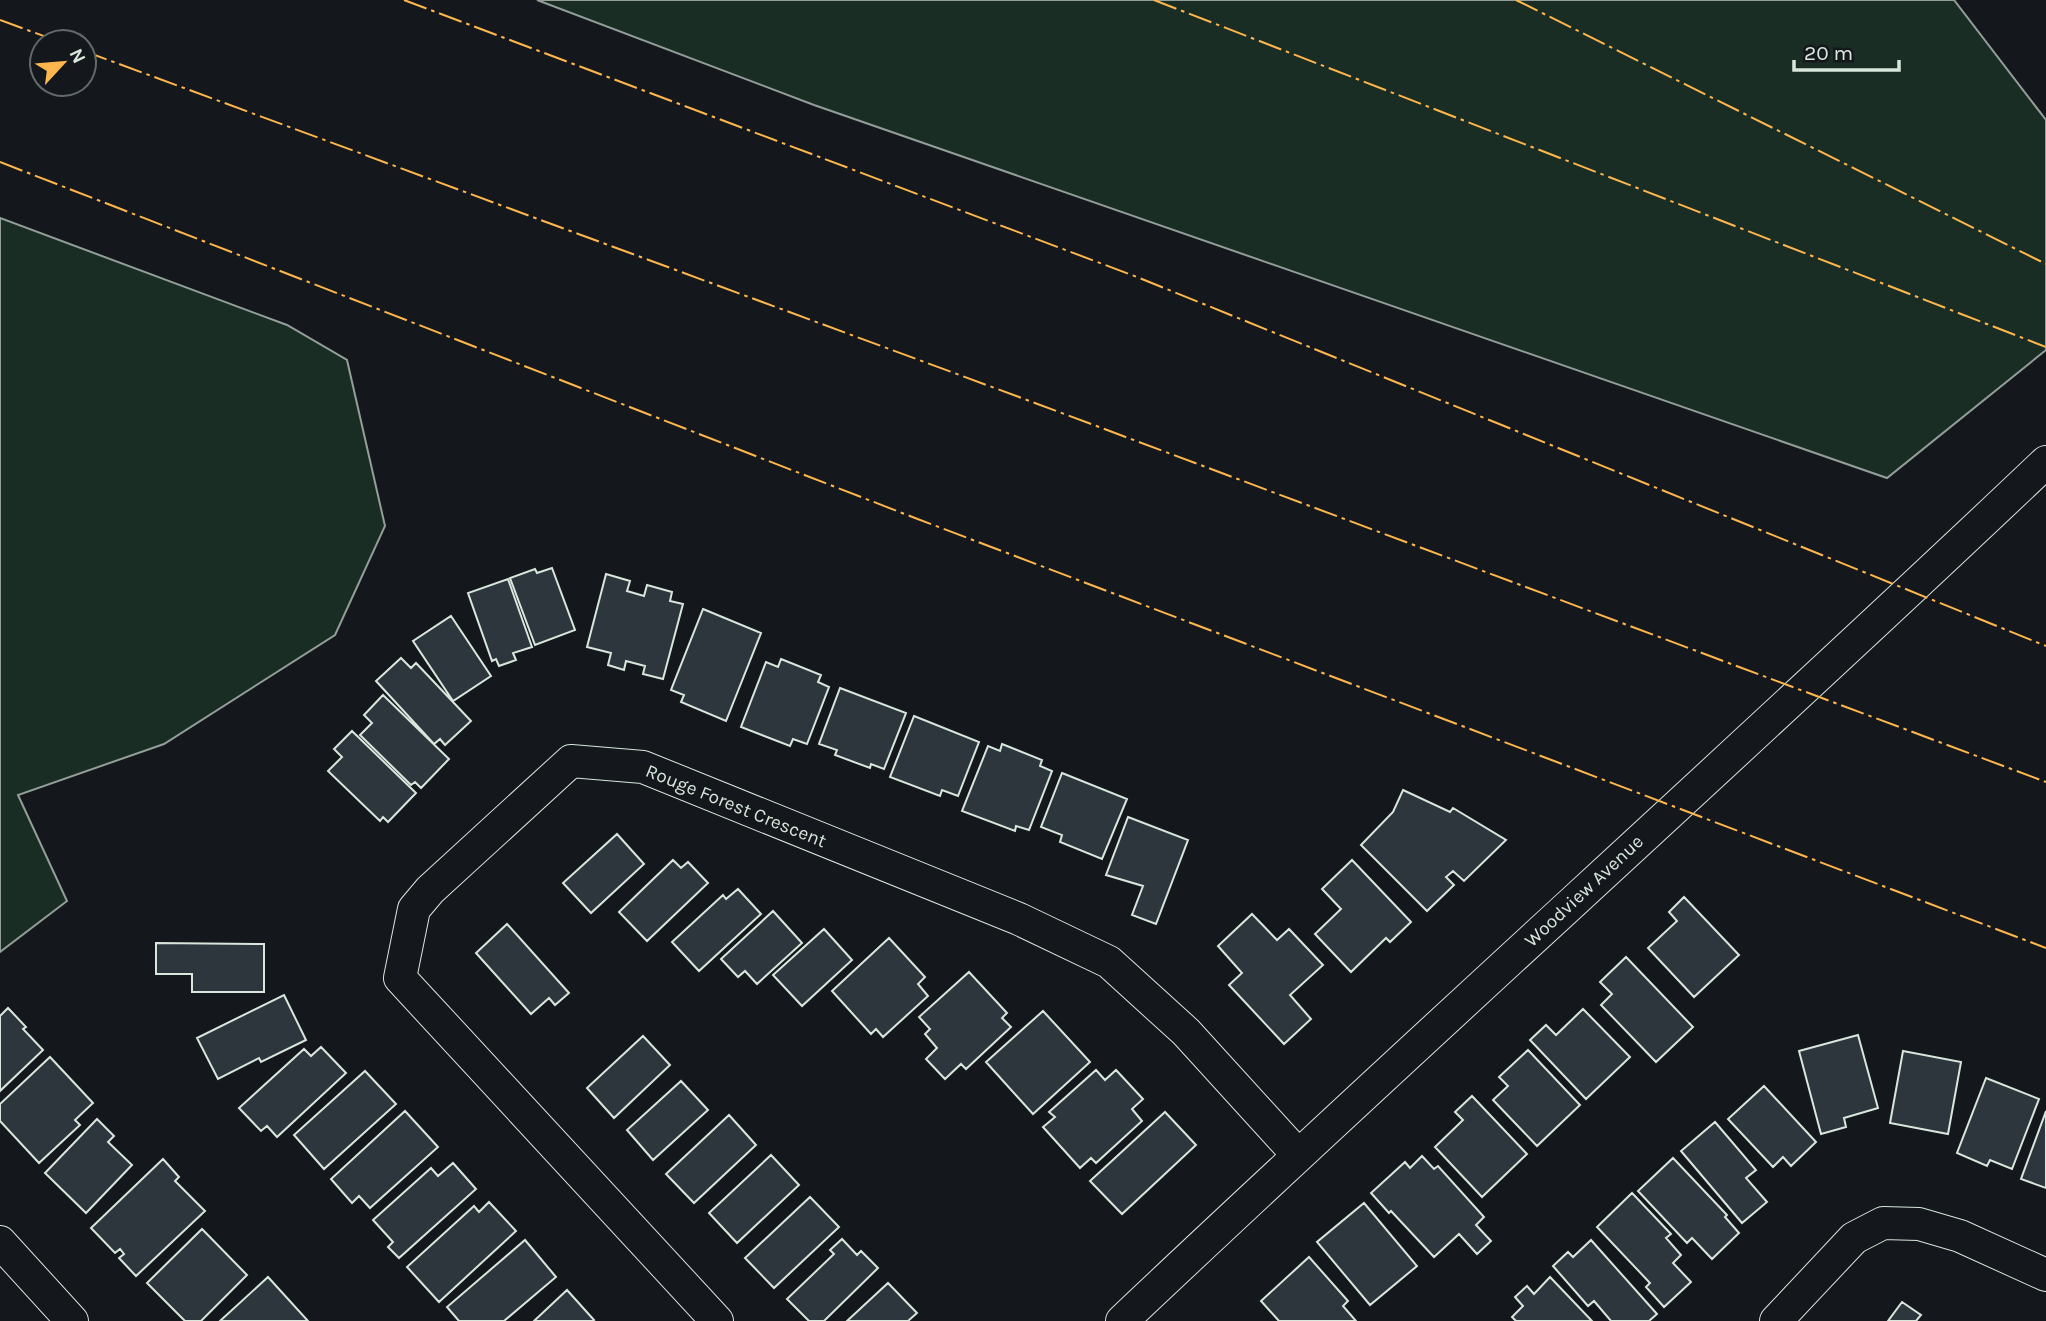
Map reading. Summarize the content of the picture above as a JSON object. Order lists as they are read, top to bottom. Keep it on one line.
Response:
{"streets":{"street":["Rouge Forest Crescent","Woodview Avenue"]},"crossings":[["Rouge Forest Crescent","Woodview Avenue"]],"scale_bar":"20 m","north":"top right"}
